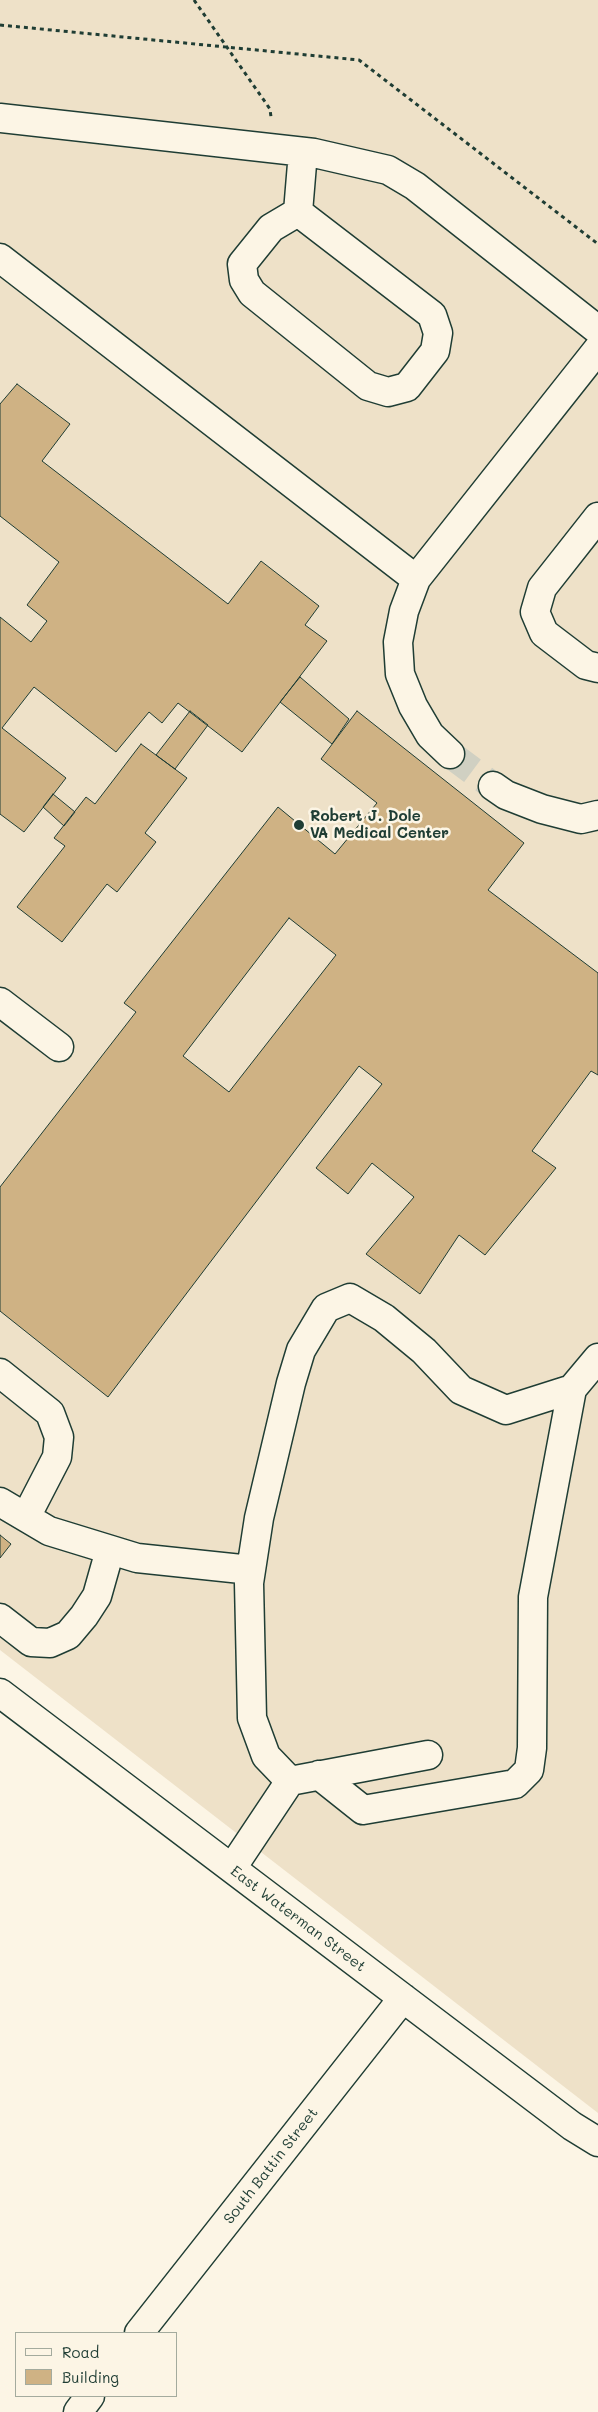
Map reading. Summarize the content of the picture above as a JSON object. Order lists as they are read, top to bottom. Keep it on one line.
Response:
{"streets":{"street":["East Waterman Street","South Battin Street"]},"crossings":[["East Waterman Street","South Battin Street"]],"places":["Robert J. Dole VA Medical Center"],"legend":["Road","Building"]}
